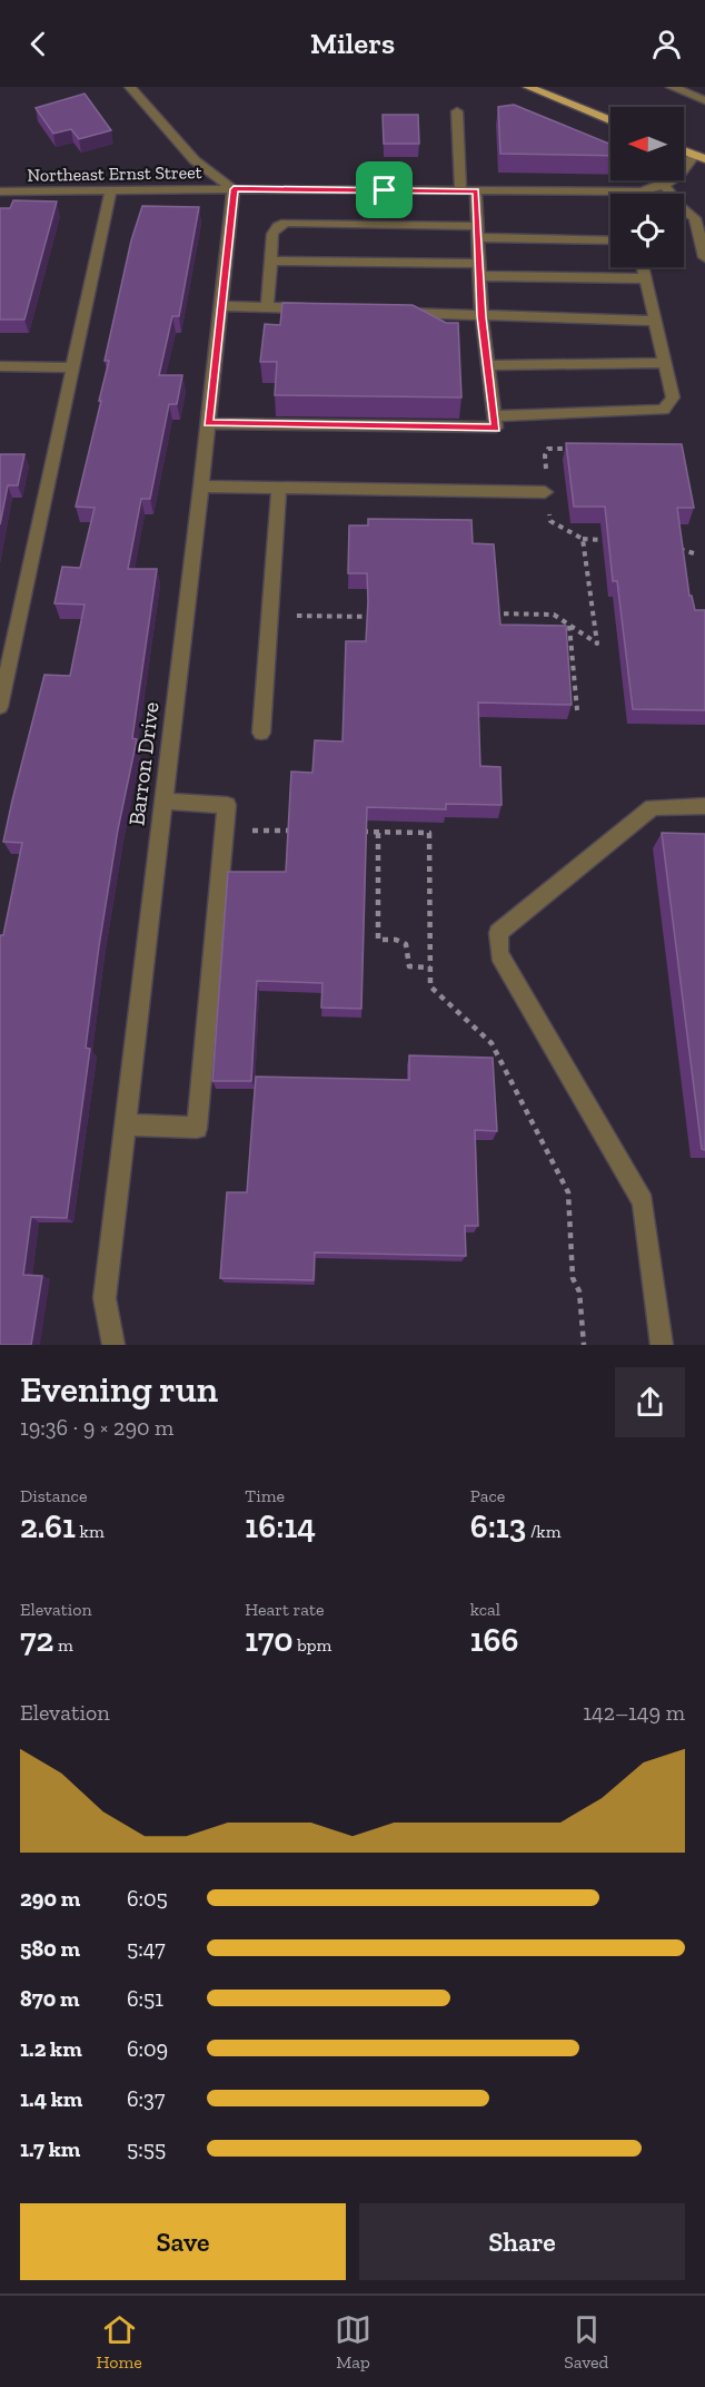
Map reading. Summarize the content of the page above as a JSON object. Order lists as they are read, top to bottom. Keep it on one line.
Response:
{"streets":{"street":["Northeast Ernst Street","Barron Drive"]},"crossings":[["Northeast Ernst Street","Barron Drive"]],"north":"left","page":{"header":"Milers","heading":["Evening run","19:36 · 9 × 290 m"],"stats":[["Distance","2.61 km"],["Time","16:14"],["Pace","6:13 /km"],["Elevation","72 m"],["Heart rate","170 bpm"],["kcal","166"]],"chart":["Elevation","142–149 m"],"list":[{"name":"290 m","note":"6:05"},{"name":"580 m","note":"5:47"},{"name":"870 m","note":"6:51"},{"name":"1.2 km","note":"6:09"},{"name":"1.4 km","note":"6:37"},{"name":"1.7 km","note":"5:55"}],"buttons":["Save","Share"],"tabs":["Home","Map","Saved"]}}
